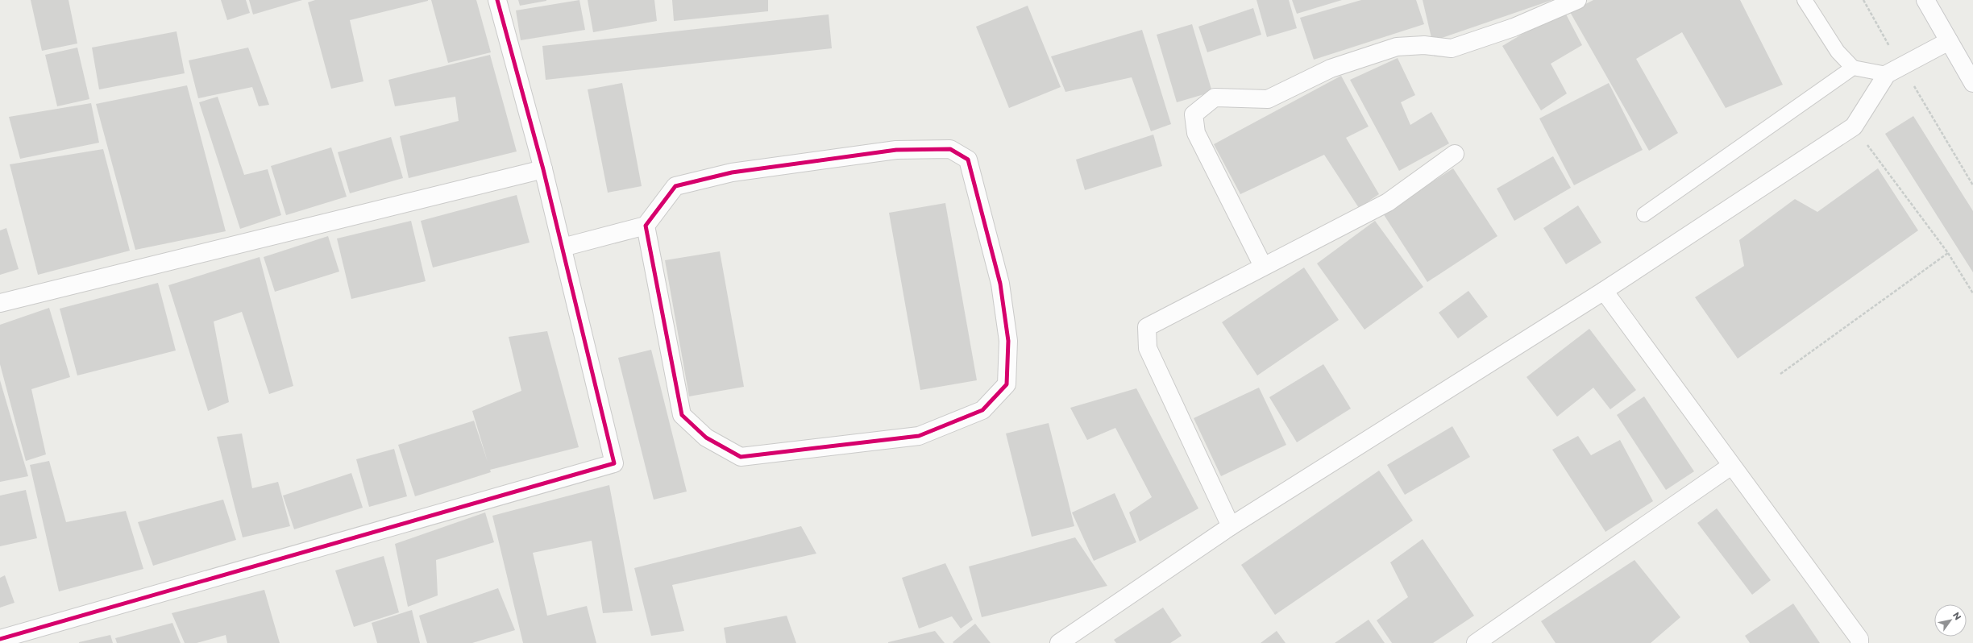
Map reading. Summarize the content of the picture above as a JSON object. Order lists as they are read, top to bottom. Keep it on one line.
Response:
{"north":"top right"}
